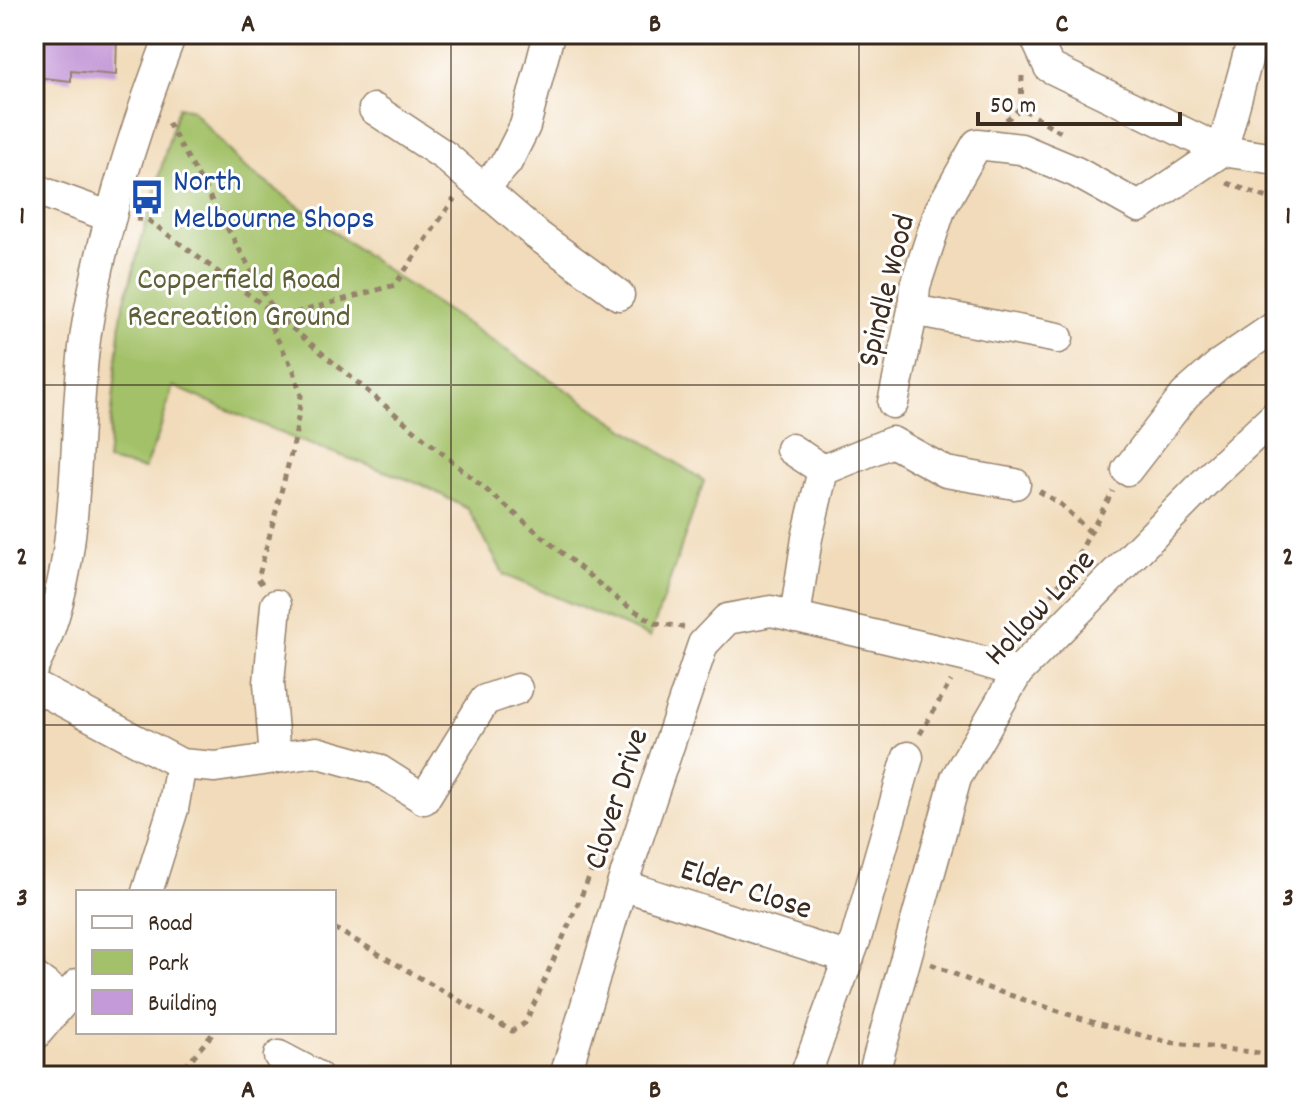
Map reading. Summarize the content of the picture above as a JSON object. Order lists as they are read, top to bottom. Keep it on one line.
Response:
{"streets":{"street":["Spindle Wood","Hollow Lane","Clover Drive","Elder Close"]},"crossings":[["Hollow Lane","Clover Drive"],["Clover Drive","Elder Close"]],"parks":["Copperfield Road Recreation Ground"],"places":{"bus stop":["North Melbourne Shops"]},"legend":["Road","Park","Building"],"scale_bar":"50 m","grid":{"columns":["A","B","C"],"rows":["1","2","3"]}}
